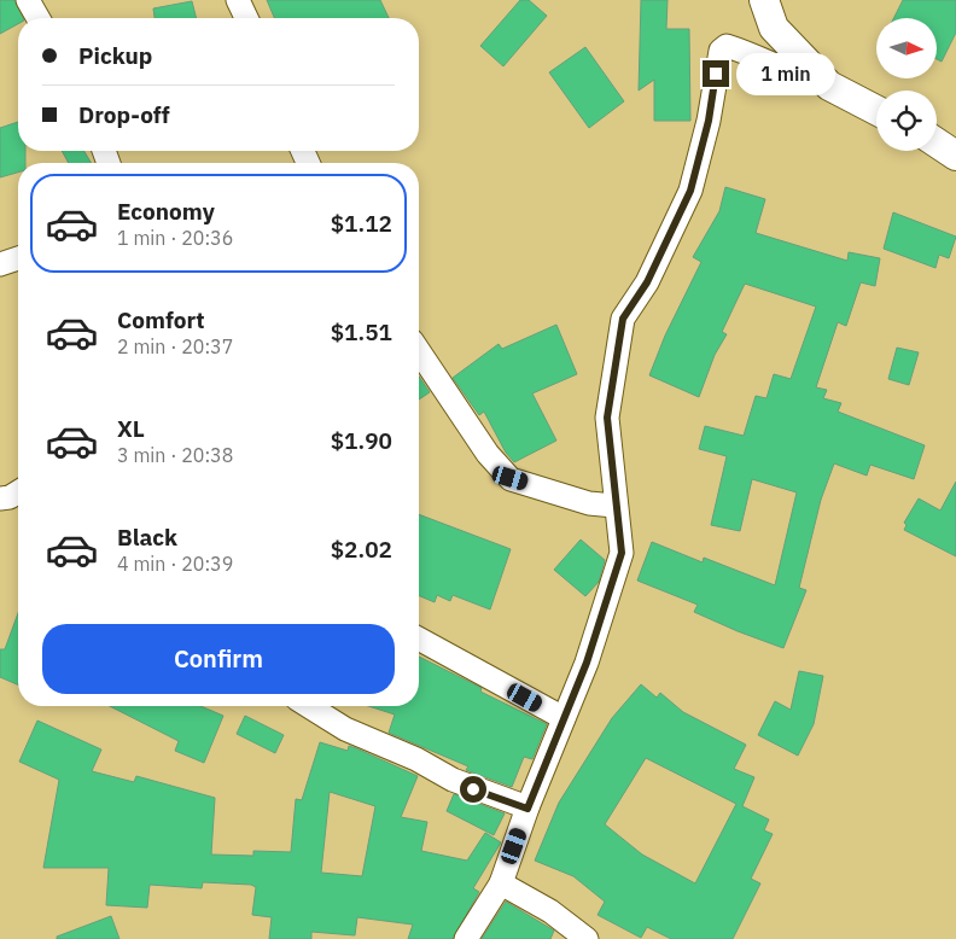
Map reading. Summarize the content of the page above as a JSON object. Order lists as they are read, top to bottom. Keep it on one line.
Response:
{"north":"right","page":{"banner":["Pickup","Drop-off"],"bubble":"1 min","list":[{"name":"Economy","note":"1 min · 20:36","value":"$1.12"},{"name":"Comfort","note":"2 min · 20:37","value":"$1.51"},{"name":"XL","note":"3 min · 20:38","value":"$1.90"},{"name":"Black","note":"4 min · 20:39","value":"$2.02"}],"buttons":"Confirm"}}
